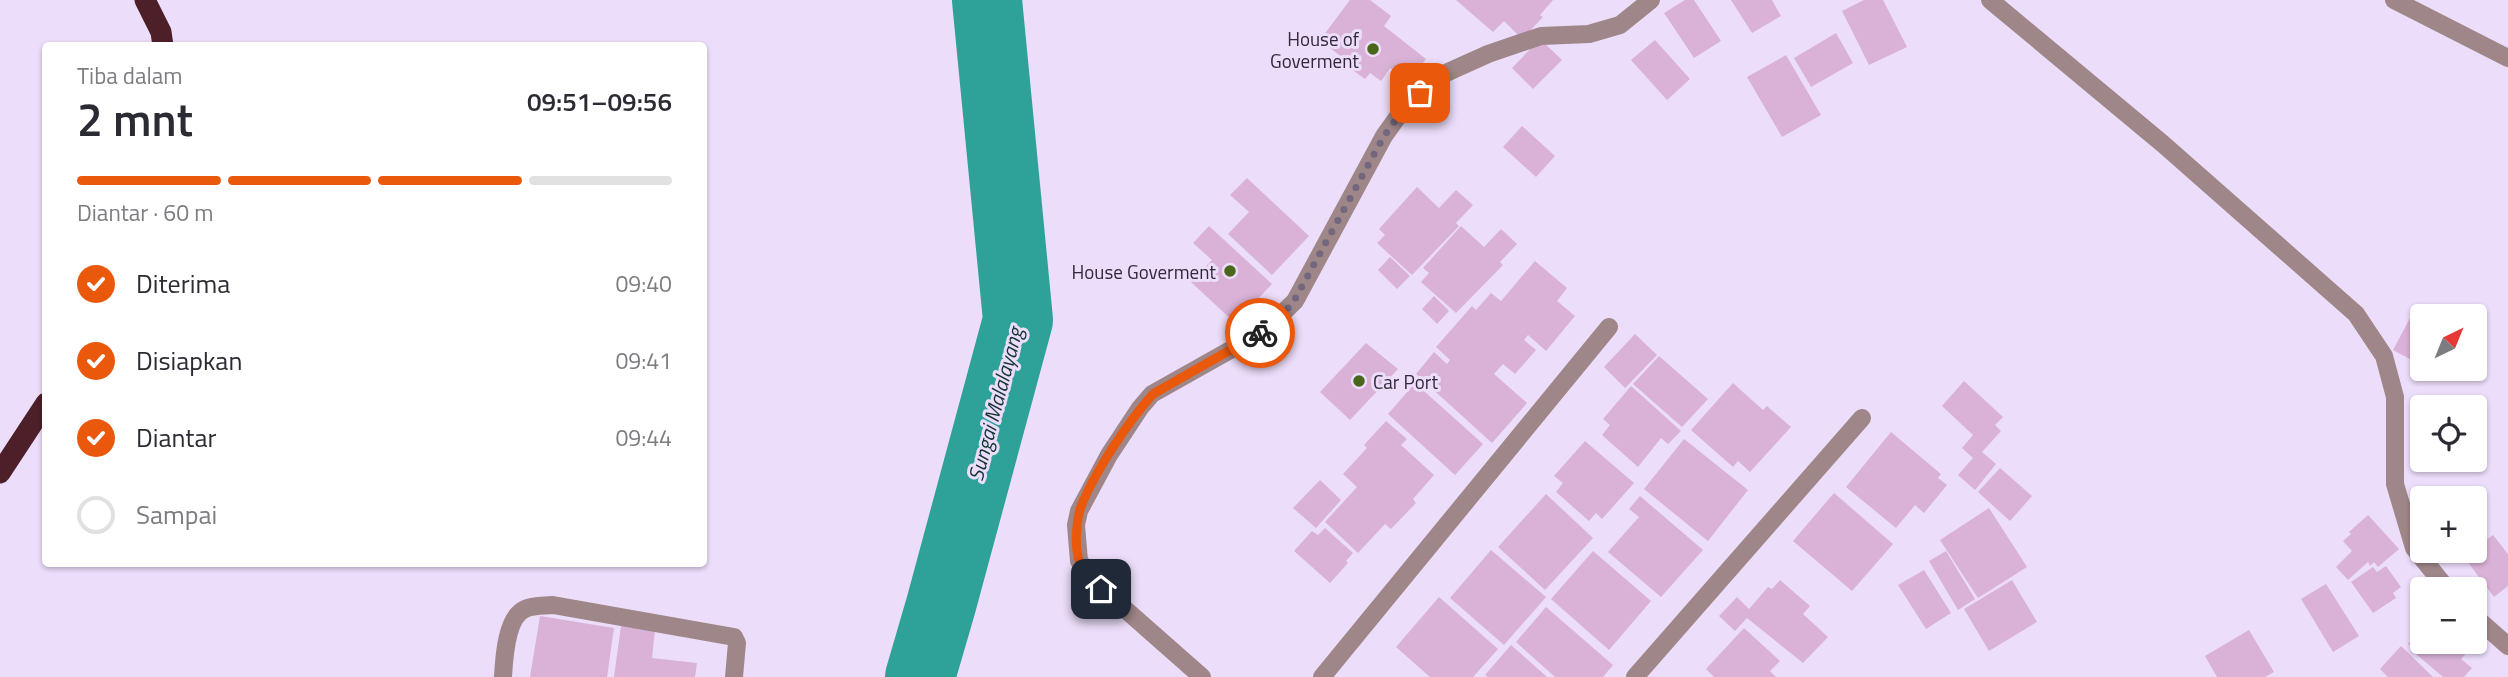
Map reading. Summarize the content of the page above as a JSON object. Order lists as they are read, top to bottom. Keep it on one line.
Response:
{"water":["Sungai Malalayang"],"places":["House of Goverment","House Goverment","Car Port"],"north":"top right","page":{"heading":["2 mnt","Tiba dalam","09:51–09:56"],"bar":"Diantar · 60 m","list":[["Diterima","09:40"],["Disiapkan","09:41"],["Diantar","09:44"],"Sampai"],"map_buttons":["+","−"]}}
